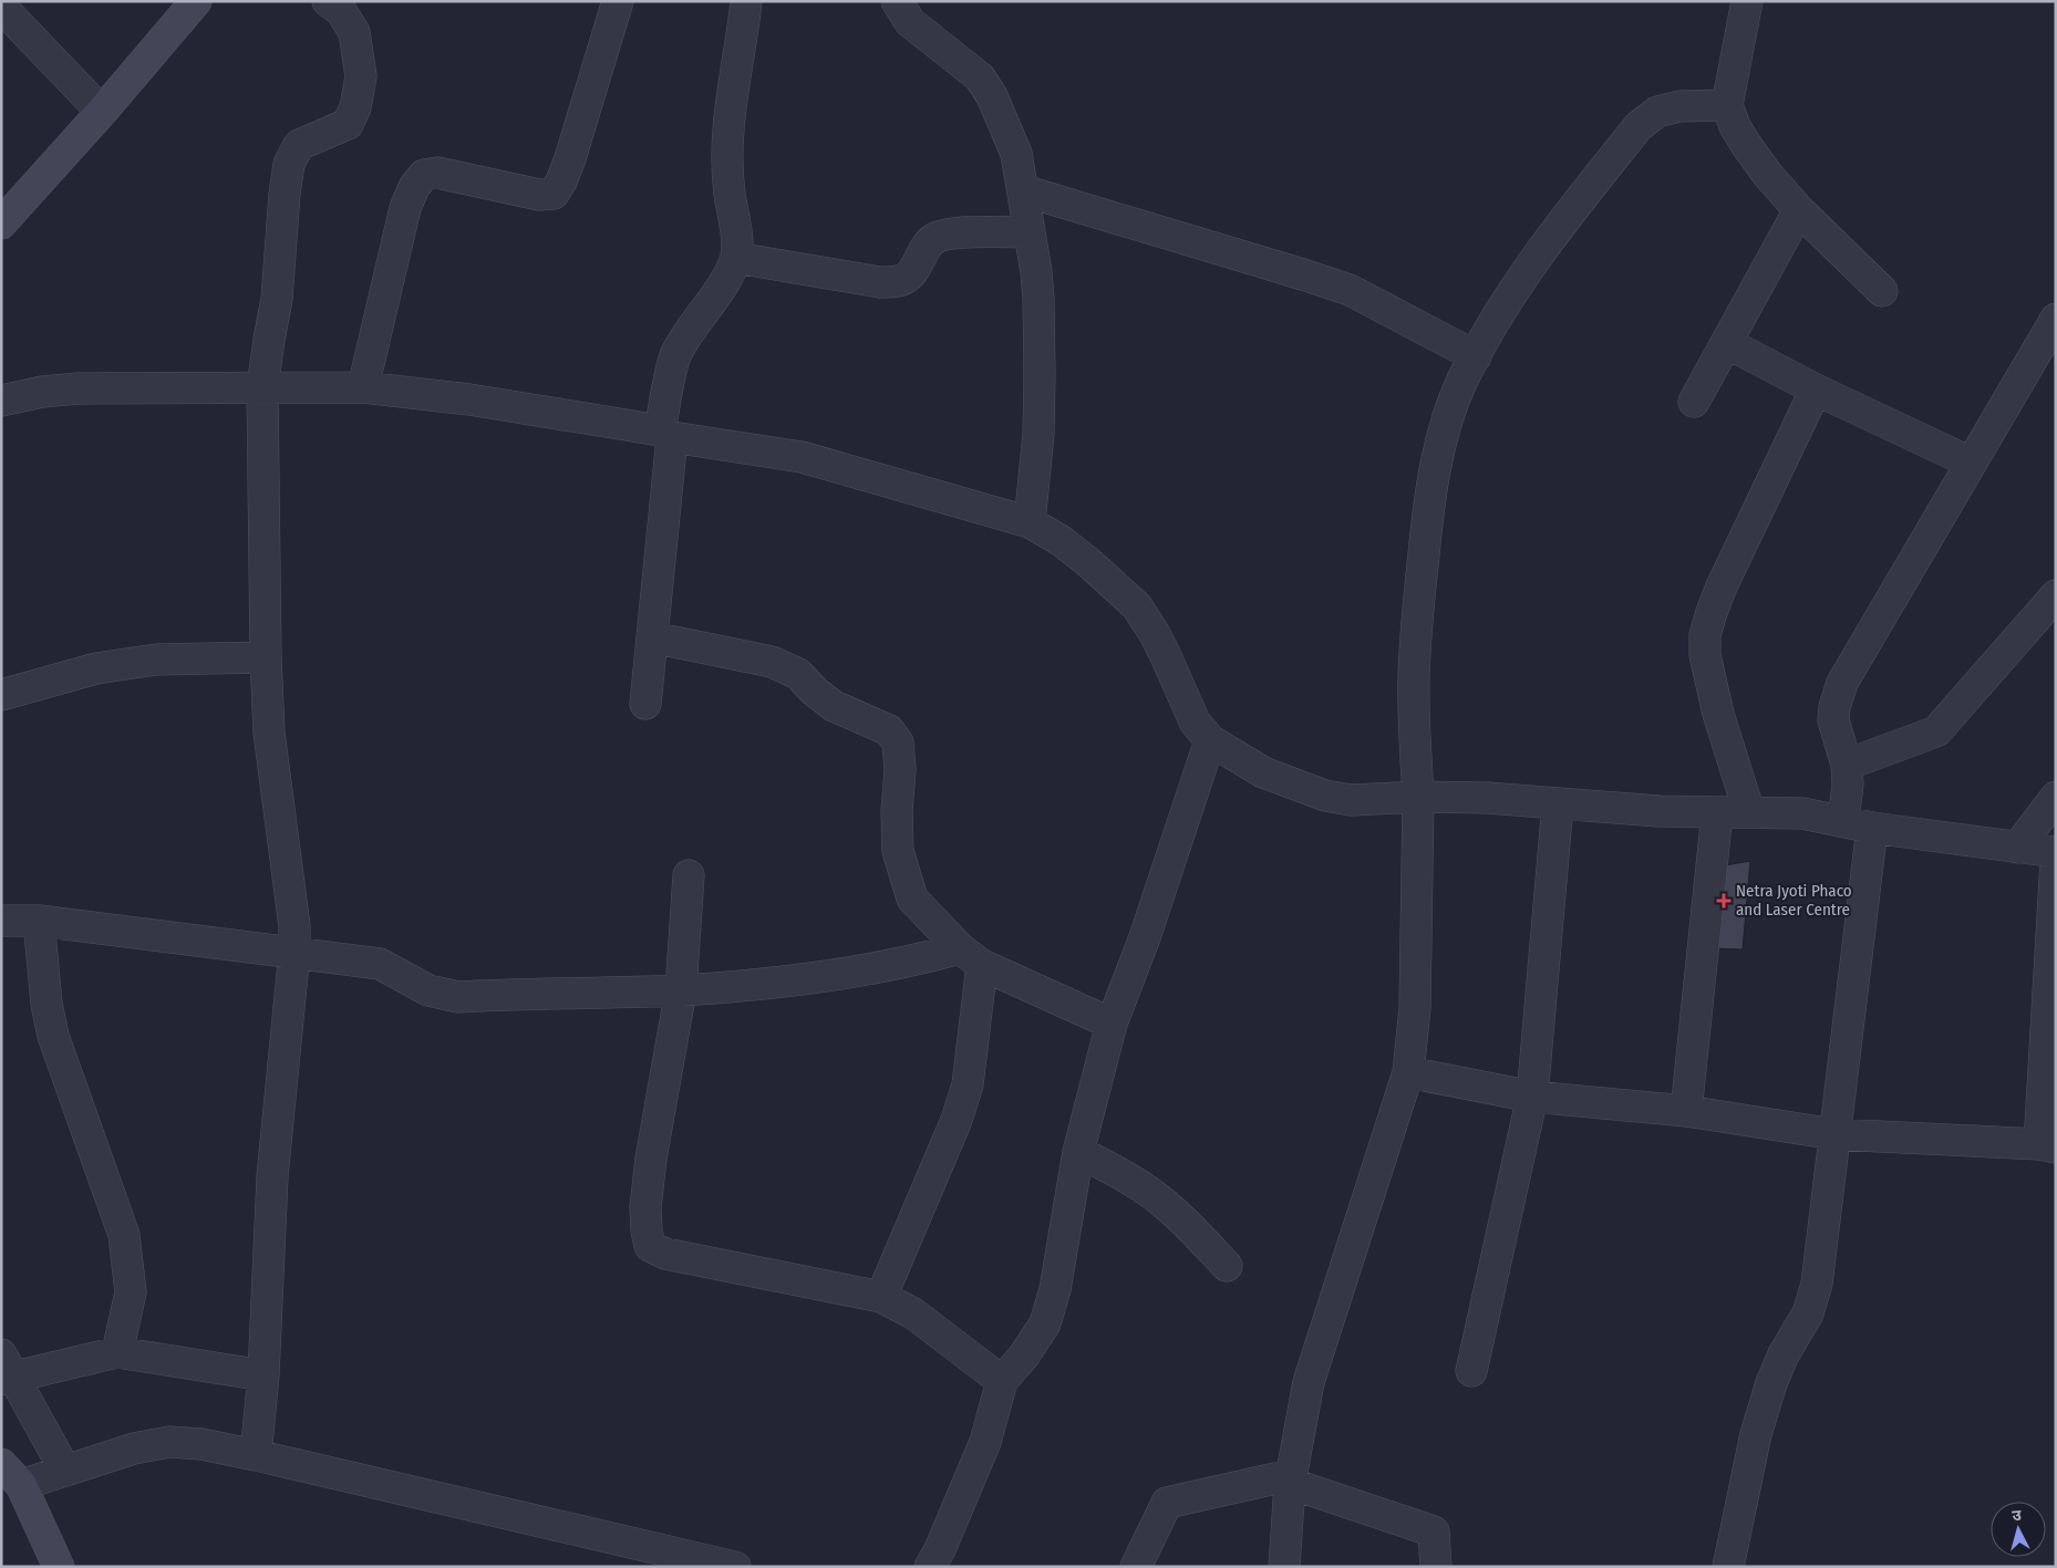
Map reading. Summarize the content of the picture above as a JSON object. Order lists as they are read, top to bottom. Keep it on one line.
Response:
{"places":{"health":["Netra Jyoti Phaco and Laser Centre"]},"north":"top"}
